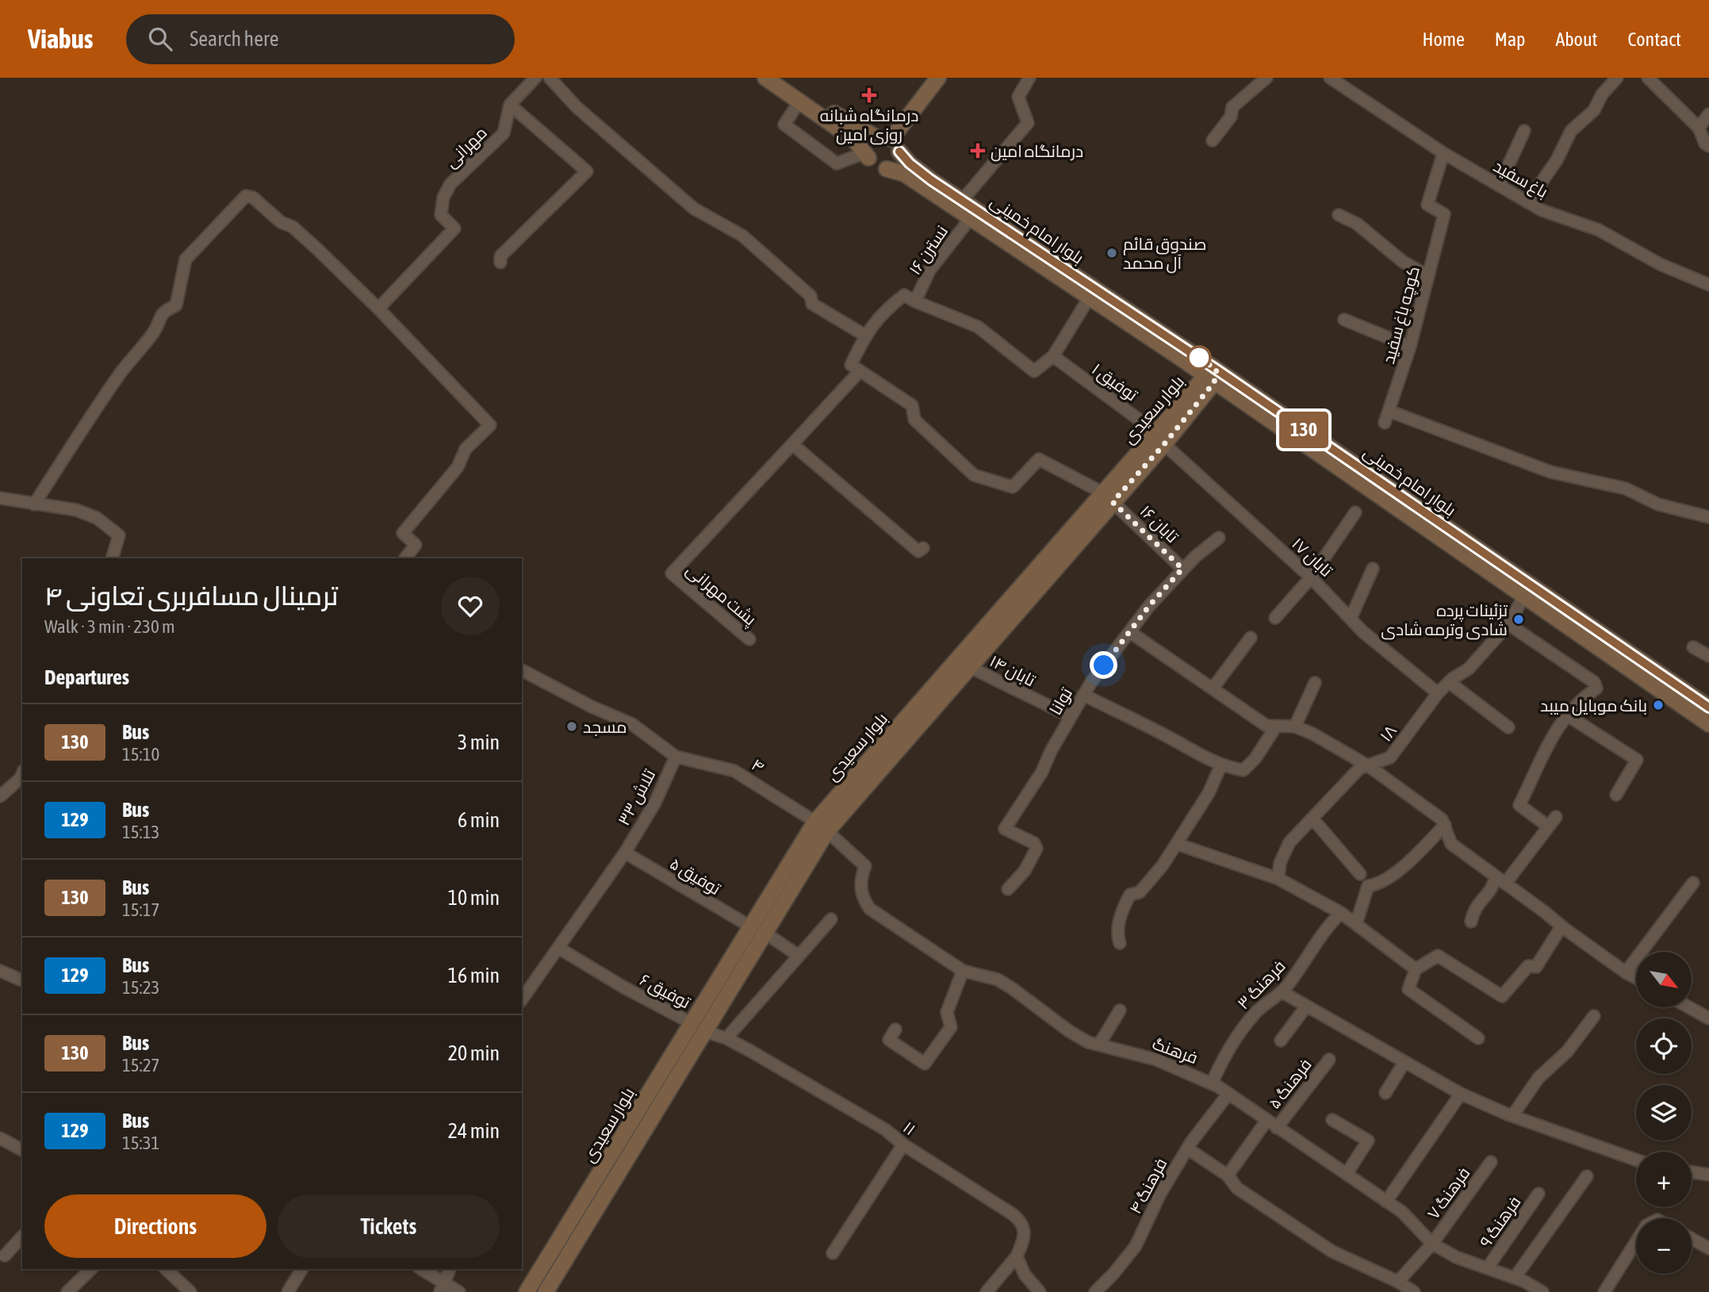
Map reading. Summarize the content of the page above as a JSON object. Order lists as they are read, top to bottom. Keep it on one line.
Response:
{"streets":{"main road":["بلوار امام خمینی","بلوار سعیدی"],"street":["مهرانی","باغ سفید","نسترن ۱۶","کوچه باغ سفید","توفیق ۱","تابان ۱۶","تابان ۱۷","پشت مهرانی","تابان ۱۴","توانا","۱۸","۴","تلاش ۳۳","توفیق ۵","فرهنگ ۳","توفیق ۶","فرهنگ","فرهنگ ۵","۱۱","فرهنگ ۴","فرهنگ ۷","فرهنگ ۹"]},"crossings":[["باغ سفید","کوچه باغ سفید"],["بلوار امام خمینی","نسترن ۱۶"],["بلوار امام خمینی","بلوار سعیدی"],["بلوار امام خمینی","۱۸"],["توفیق ۱","بلوار سعیدی"],["توفیق ۱","تابان ۱۷"],["بلوار سعیدی","تابان ۱۶"],["بلوار سعیدی","تابان ۱۷"],["بلوار سعیدی","تابان ۱۴"],["بلوار سعیدی","۴"],["بلوار سعیدی","توفیق ۵"],["بلوار سعیدی","توفیق ۶"],["بلوار سعیدی","فرهنگ"],["بلوار سعیدی","۱۱"],["تابان ۱۶","توانا"],["تابان ۱۷","۱۸"],["تابان ۱۴","توانا"],["۴","تلاش ۳۳"],["۴","فرهنگ"],["تلاش ۳۳","توفیق ۵"],["تلاش ۳۳","توفیق ۶"],["فرهنگ ۳","فرهنگ"],["توفیق ۶","۱۱"],["فرهنگ","فرهنگ ۵"],["فرهنگ","فرهنگ ۴"],["فرهنگ","فرهنگ ۷"],["فرهنگ","فرهنگ ۹"]],"places":{"health":["درمانگاه شبانه روزی امین","درمانگاه امین"],"other":["صندوق قائم آل محمد","تزئینات پرده شادی وترمه شادی","بانک موبایل میبد","مسجد"]},"lines":["bus line 130"],"north":"bottom right","page":{"header":"Viabus","search":"Search here","nav":["Home","Map","About","Contact"],"on_map":"130","heading":[["ترمینال مسافربری تعاونی ۴","Walk · 3 min · 230 m"],"Departures"],"list":[{"mark":"130","name":"Bus","note":"15:10","value":"3 min"},{"mark":"129","name":"Bus","note":"15:13","value":"6 min"},{"mark":"130","name":"Bus","note":"15:17","value":"10 min"},{"mark":"129","name":"Bus","note":"15:23","value":"16 min"},{"mark":"130","name":"Bus","note":"15:27","value":"20 min"},{"mark":"129","name":"Bus","note":"15:31","value":"24 min"}],"map_buttons":["+","−"],"buttons":["Directions","Tickets"]}}
